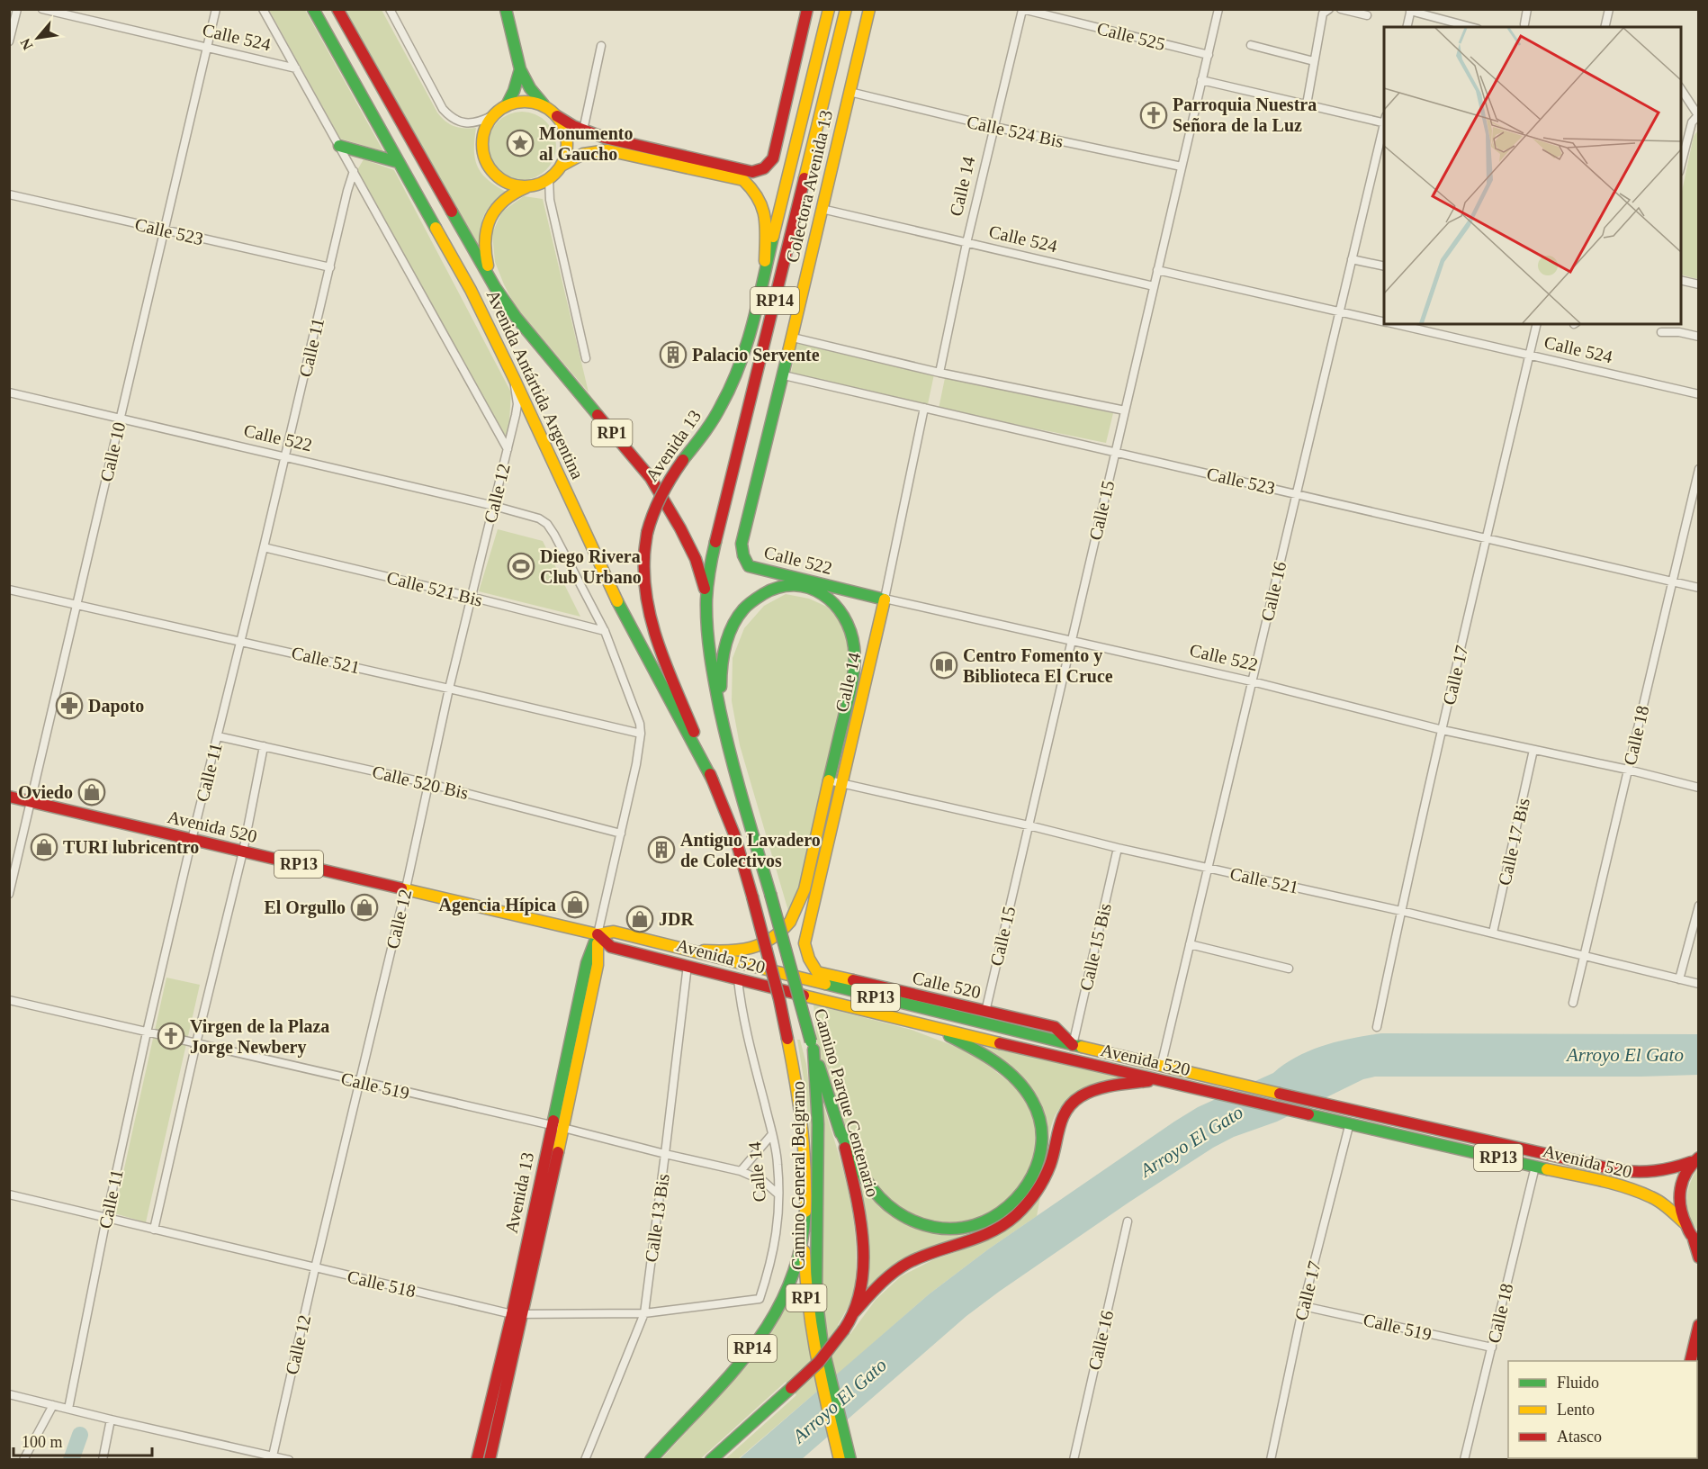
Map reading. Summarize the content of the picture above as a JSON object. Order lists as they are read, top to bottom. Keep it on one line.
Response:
{"streets":{"main road":["Colectora Avenida 13","Calle 14","RP14","Avenida Antártida Argentina","RP1","Calle 522","Avenida 13","Avenida 520","RP13","Calle 520","Camino Parque Centenario","Camino General Belgrano"],"street":["Calle 525","Calle 524","Calle 524 Bis","Calle 523","Calle 11","Calle 10","Calle 12","Calle 15","Calle 521 Bis","Calle 16","Calle 521","Calle 17","Calle 18","Calle 520 Bis","Calle 17 Bis","Calle 15 Bis","Calle 519","Calle 13 Bis","Calle 518"]},"crossings":[["Calle 525","Calle 14"],["Calle 525","Calle 15"],["Calle 524","Colectora Avenida 13"],["Calle 524","Calle 14"],["Calle 524","Calle 10"],["Calle 524","Calle 15"],["Calle 524","Calle 16"],["Calle 524","Calle 17"],["Calle 524 Bis","Colectora Avenida 13"],["Calle 524 Bis","Calle 14"],["Calle 524 Bis","Calle 15"],["Colectora Avenida 13","Calle 523"],["Colectora Avenida 13","Calle 522"],["Calle 14","Calle 523"],["Calle 14","Calle 522"],["Calle 14","Calle 521"],["Calle 14","Avenida 520"],["Calle 14","Calle 520"],["Calle 14","Calle 519"],["Calle 14","Calle 518"],["Calle 523","Calle 11"],["Calle 523","Calle 10"],["Calle 523","Calle 15"],["Calle 523","Calle 16"],["Calle 523","Calle 17"],["Calle 523","Calle 18"],["RP14","Avenida Antártida Argentina"],["RP14","RP1"],["RP14","Avenida 13"],["RP14","Camino General Belgrano"],["Calle 11","Calle 522"],["Calle 11","Calle 521 Bis"],["Calle 11","Calle 521"],["Calle 11","Calle 520 Bis"],["Calle 11","Avenida 520"],["Calle 11","Calle 519"],["Calle 11","Calle 518"],["Avenida Antártida Argentina","RP1"],["Avenida Antártida Argentina","Avenida 13"],["Avenida Antártida Argentina","Calle 12"],["RP1","Avenida 13"],["RP1","Camino Parque Centenario"],["Calle 522","Calle 10"],["Calle 522","Calle 12"],["Calle 522","Calle 15"],["Calle 522","Calle 521 Bis"],["Calle 522","Calle 16"],["Calle 522","Calle 17"],["Calle 522","Calle 18"],["Calle 522","Calle 17 Bis"],["Avenida 13","Calle 521"],["Avenida 13","Calle 520 Bis"],["Avenida 13","Avenida 520"],["Avenida 13","Calle 519"],["Avenida 13","Camino General Belgrano"],["Avenida 13","Calle 518"],["Calle 10","Calle 521"],["Calle 10","Avenida 520"],["Calle 12","Calle 521 Bis"],["Calle 12","Calle 521"],["Calle 12","Calle 520 Bis"],["Calle 12","Avenida 520"],["Calle 12","Calle 519"],["Calle 12","Calle 518"],["Calle 15","Calle 521"],["Calle 15","Calle 520"],["Calle 16","Calle 521"],["Calle 16","Avenida 520"],["Calle 521","Calle 17"],["Calle 521","Calle 18"],["Calle 521","Calle 17 Bis"],["Calle 521","Calle 15 Bis"],["Calle 17","Avenida 520"],["Calle 17","Calle 519"],["Calle 18","Avenida 520"],["Calle 18","Calle 519"],["Avenida 520","RP13"],["Avenida 520","Calle 15 Bis"],["Avenida 520","Calle 520"],["Avenida 520","Calle 13 Bis"],["Calle 15 Bis","Calle 520"],["Calle 519","Calle 13 Bis"],["Camino Parque Centenario","Camino General Belgrano"],["Calle 13 Bis","Calle 518"]],"water":["Arroyo El Gato"],"places":{"church":["Parroquia Nuestra Señora de la Luz","Virgen de la Plaza Jorge Newbery"],"place":["Monumento al Gaucho"],"building":["Palacio Servente","Antiguo Lavadero de Colectivos"],"sports":["Diego Rivera Club Urbano"],"library":["Centro Fomento y Biblioteca El Cruce"],"pharmacy":["Dapoto"],"shop":["Oviedo","TURI lubricentro","Agencia Hípica","El Orgullo","JDR"]},"legend":["Fluido","Lento","Atasco"],"scale_bar":"100 m","north":"bottom left"}
